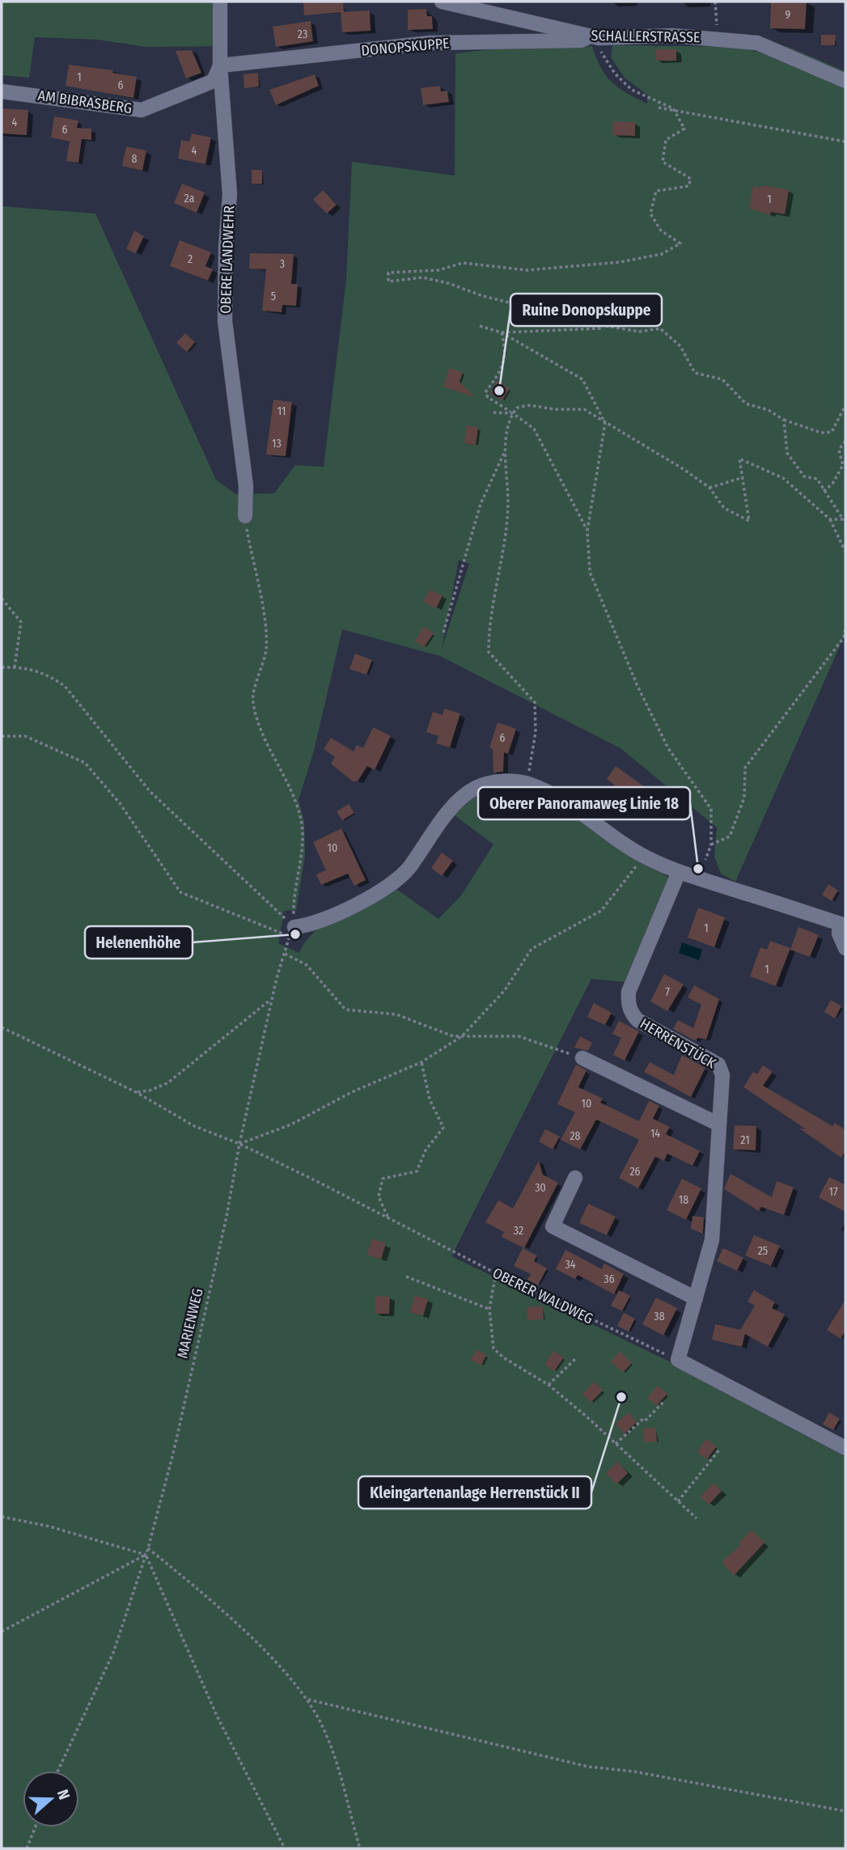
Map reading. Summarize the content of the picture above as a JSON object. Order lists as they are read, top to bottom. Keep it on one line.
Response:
{"streets":{"street":["SCHALLERSTRASSE","DONOPSKUPPE","AM BIBRASBERG","OBERE LANDWEHR","HERRENSTÜCK"],"path":["OBERER WALDWEG","MARIENWEG"]},"crossings":[["SCHALLERSTRASSE","DONOPSKUPPE"],["DONOPSKUPPE","AM BIBRASBERG"],["DONOPSKUPPE","OBERE LANDWEHR"],["AM BIBRASBERG","OBERE LANDWEHR"],["OBERE LANDWEHR","MARIENWEG"],["HERRENSTÜCK","OBERER WALDWEG"],["OBERER WALDWEG","MARIENWEG"]],"places":["Ruine Donopskuppe","Oberer Panoramaweg Linie 18","Helenenhöhe","Kleingartenanlage Herrenstück II"],"house_numbers":["9","23","1","6","4","6","4","8","2a","1","2","3","5","11","13","6","10","1","1","7","10","14","28","21","26","30","17","18","32","25","34","36","38"],"north":"right"}
